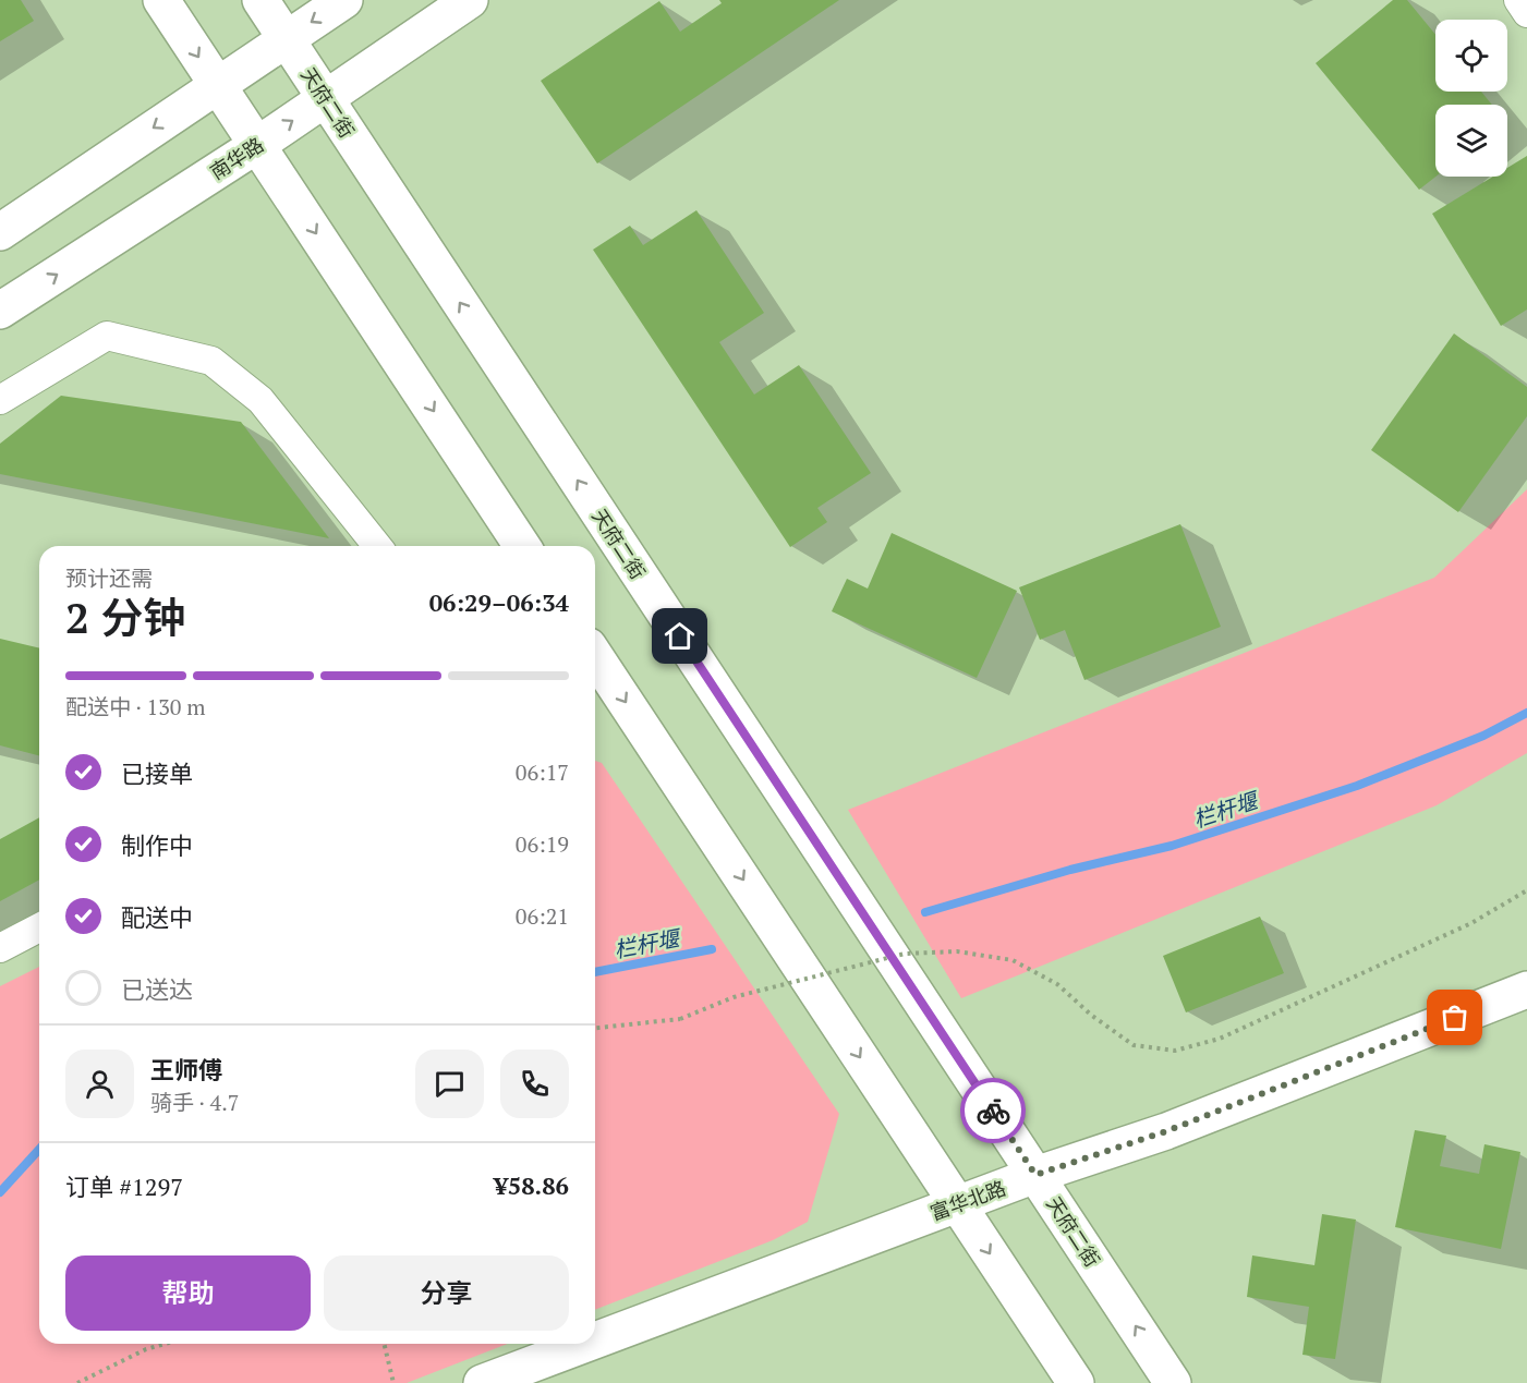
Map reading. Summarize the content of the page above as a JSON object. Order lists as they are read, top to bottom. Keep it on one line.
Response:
{"streets":{"main road":["天府二街","南华路","富华北路"]},"crossings":[["天府二街","南华路"],["天府二街","富华北路"]],"water":["栏杆堰"],"page":{"heading":["2 分钟","预计还需","06:29–06:34"],"panel":["王师傅","骑手 · 4.7","订单 #1297","¥58.86"],"bar":"配送中 · 130 m","list":[["已接单","06:17"],["制作中","06:19"],["配送中","06:21"],"已送达"],"buttons":["帮助","分享"]}}
